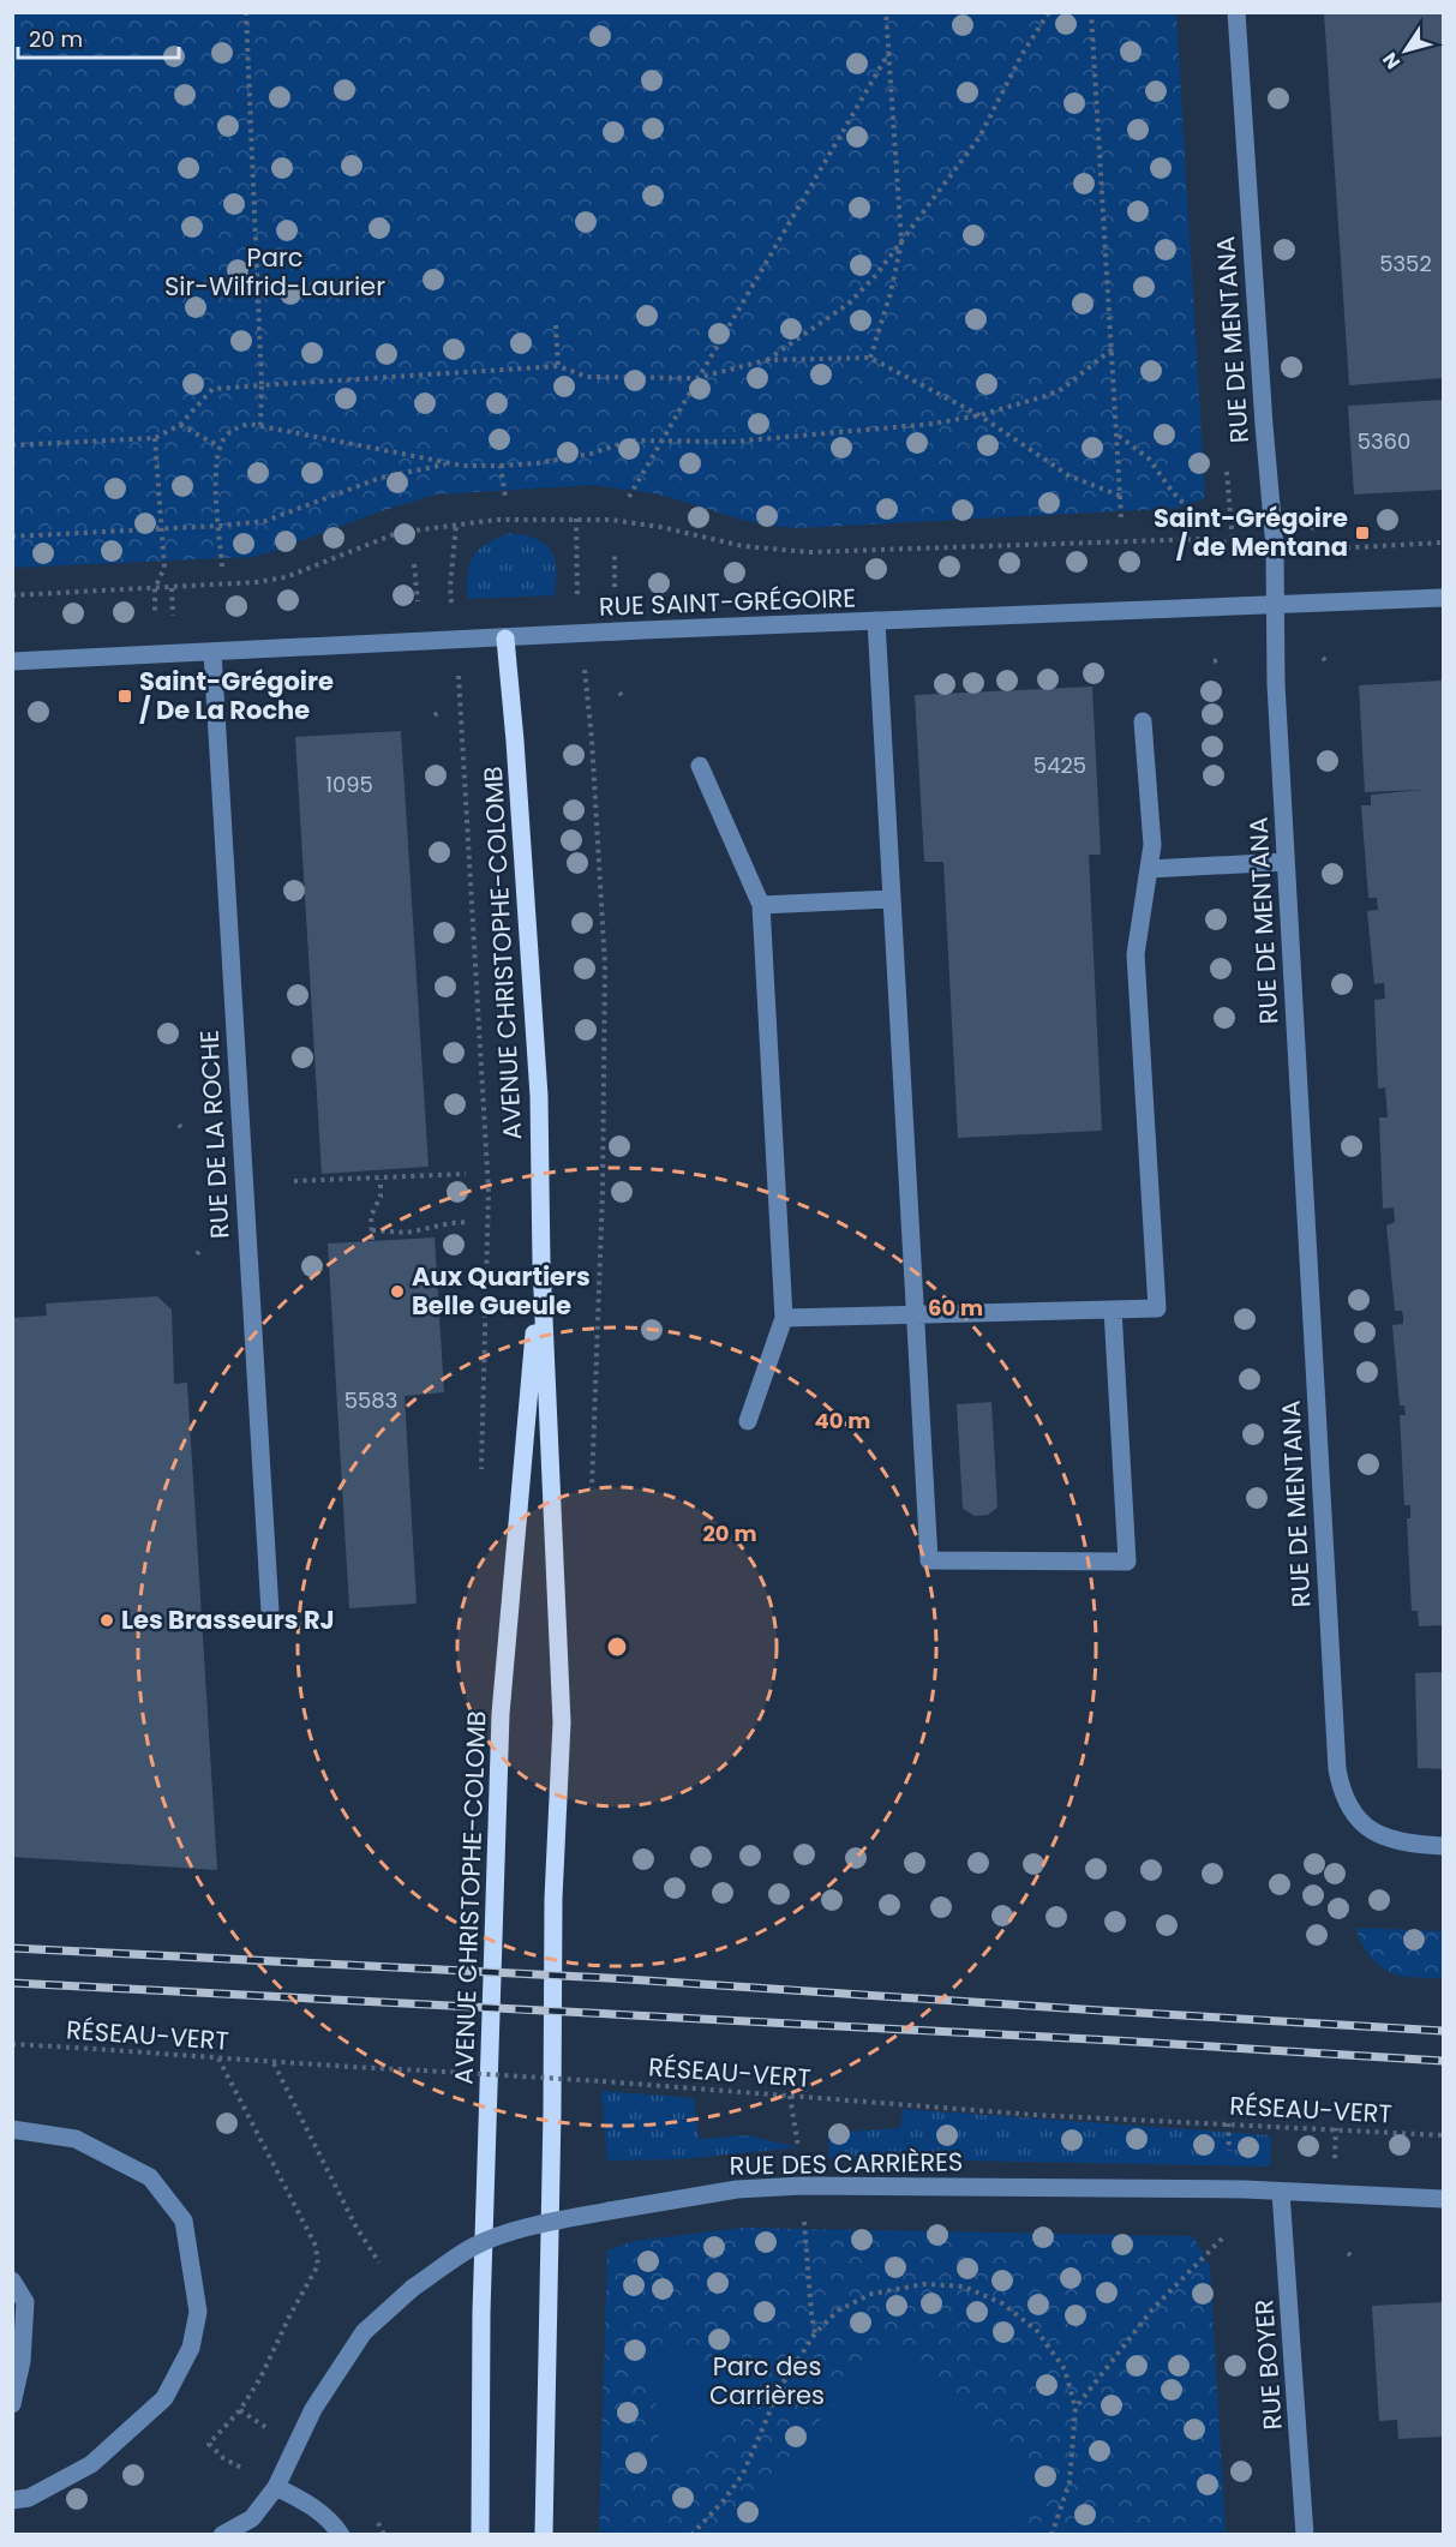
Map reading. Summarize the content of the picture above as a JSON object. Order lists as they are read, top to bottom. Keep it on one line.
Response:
{"streets":{"main road":["AVENUE CHRISTOPHE-COLOMB"],"street":["RUE DE MENTANA","RUE SAINT-GRÉGOIRE","RUE DE LA ROCHE","RUE DES CARRIÈRES","RUE BOYER"],"path":["RÉSEAU-VERT"]},"crossings":[["RUE DE MENTANA","RUE SAINT-GRÉGOIRE"],["RUE SAINT-GRÉGOIRE","AVENUE CHRISTOPHE-COLOMB"],["RUE SAINT-GRÉGOIRE","RUE DE LA ROCHE"],["RUE DES CARRIÈRES","RUE BOYER"]],"parks":["Parc Sir-Wilfrid-Laurier","Parc des Carrières"],"places":{"transit":["Saint-Grégoire / de Mentana","Saint-Grégoire / De La Roche"],"other":["Aux Quartiers Belle Gueule","Les Brasseurs RJ"]},"house_numbers":["5352","5360","5425","1095","5583"],"scale_bar":"20 m","north":"bottom left","rings":["60 m","40 m","20 m"]}
